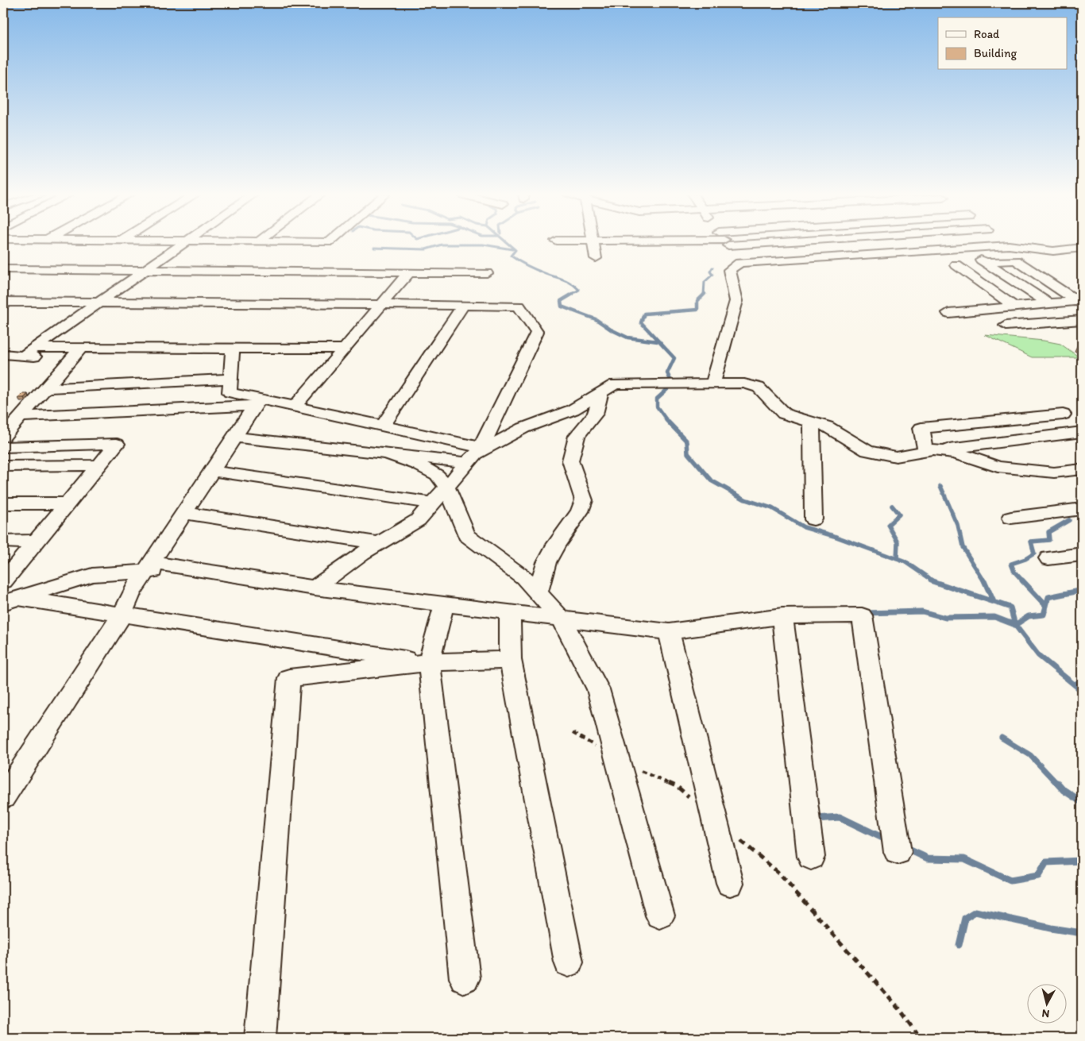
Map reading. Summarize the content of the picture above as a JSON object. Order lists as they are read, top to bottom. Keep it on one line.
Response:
{"legend":["Road","Building"],"north":"bottom"}
